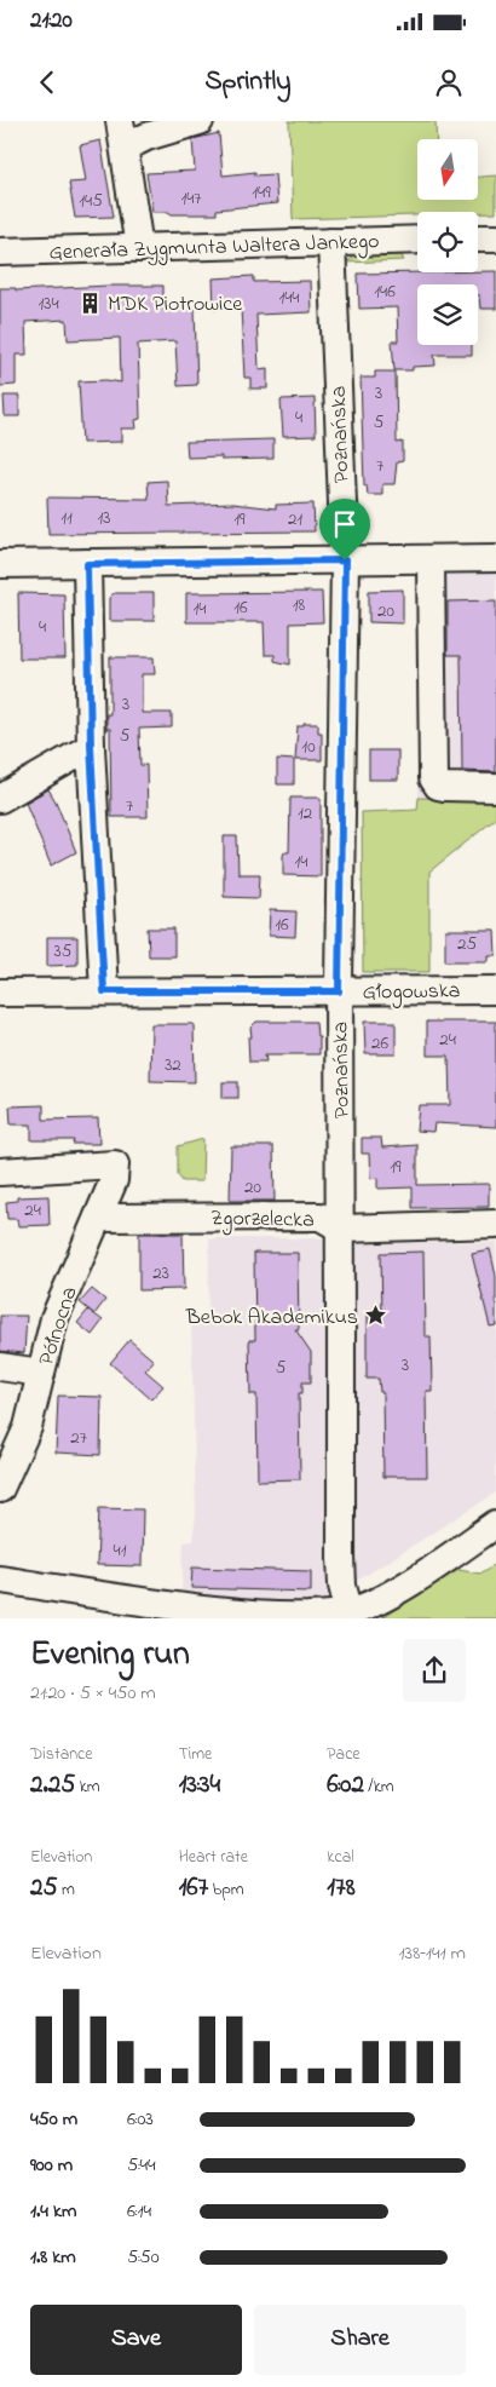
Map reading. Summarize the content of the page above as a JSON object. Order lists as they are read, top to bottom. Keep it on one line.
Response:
{"streets":{"street":["Generała Zygmunta Waltera Jankego","Poznańska","Głogowska","Zgorzelecka","Północna"]},"crossings":[["Generała Zygmunta Waltera Jankego","Poznańska"],["Poznańska","Głogowska"],["Poznańska","Zgorzelecka"],["Zgorzelecka","Północna"]],"places":{"building":["MDK Piotrowice"],"place":["Bebok Akademikus"]},"house_numbers":["149","147","145","146","144","134","3","4","5","7","11","13","19","21","18","16","14","20","4","3","5","10","7","12","14","16","25","35","24","26","32","19","20","24","23","3","5","27","41"],"north":"bottom","page":{"status":"21:20","header":"Sprintly","heading":["Evening run","21:20 · 5 × 450 m"],"stats":[["Distance","2.25 km"],["Time","13:34"],["Pace","6:02 /km"],["Elevation","25 m"],["Heart rate","167 bpm"],["kcal","178"]],"chart":["Elevation","138–141 m"],"list":[{"name":"450 m","note":"6:03"},{"name":"900 m","note":"5:44"},{"name":"1.4 km","note":"6:14"},{"name":"1.8 km","note":"5:50"}],"buttons":["Save","Share"]}}
